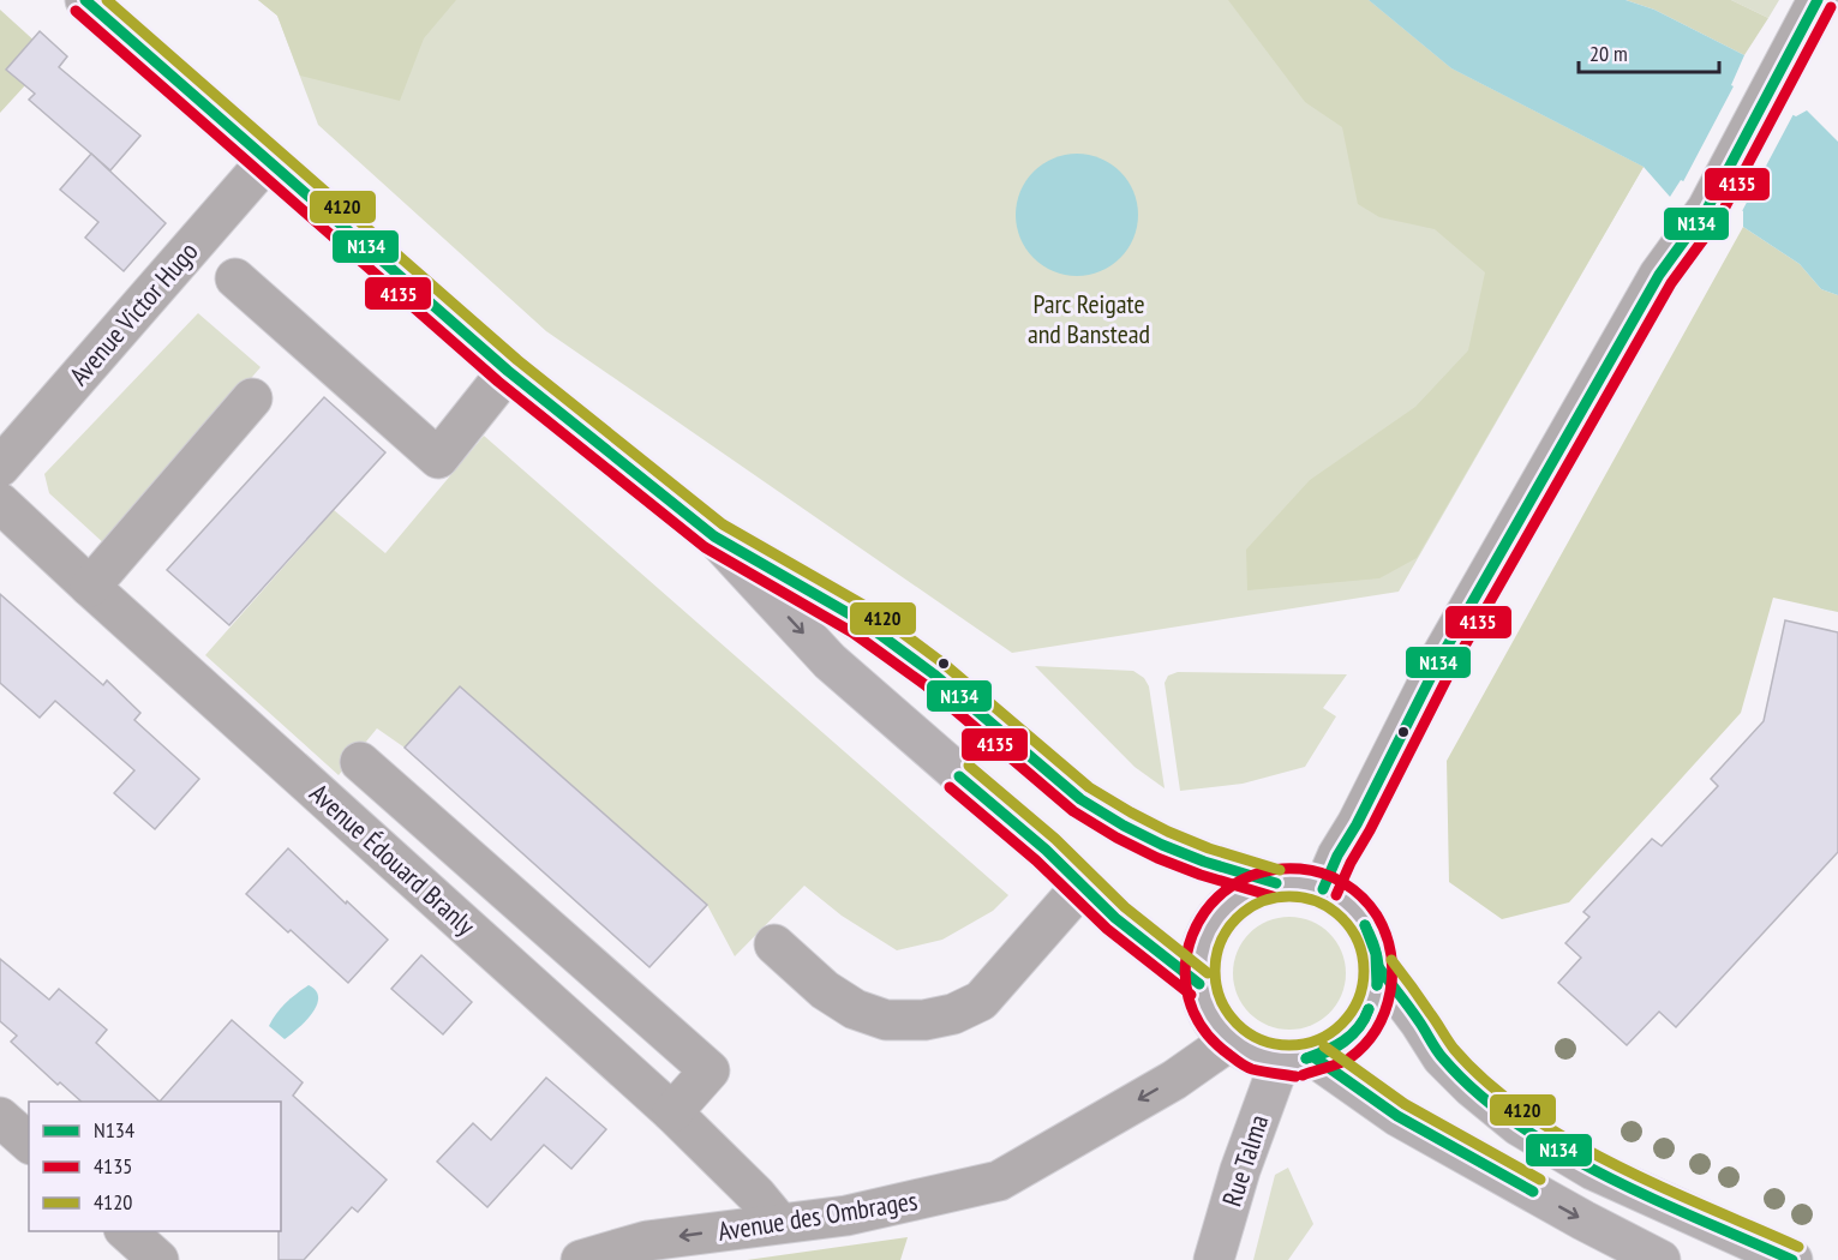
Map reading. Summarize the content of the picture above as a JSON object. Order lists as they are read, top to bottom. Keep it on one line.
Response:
{"streets":{"main road":["Rue Talma"],"street":["Avenue Victor Hugo","Avenue Édouard Branly","Avenue des Ombrages"]},"crossings":[["Avenue Édouard Branly","Avenue des Ombrages"],["Rue Talma","Avenue des Ombrages"]],"one_way":["Avenue des Ombrages"],"parks":["Parc Reigate and Banstead"],"lines":["transit line N134","transit line 4120","transit line 4135"],"legend":["N134","4135","4120"],"scale_bar":"20 m"}
